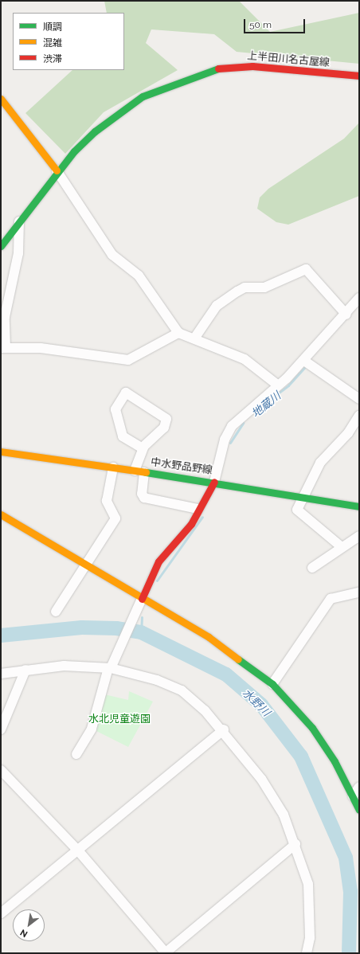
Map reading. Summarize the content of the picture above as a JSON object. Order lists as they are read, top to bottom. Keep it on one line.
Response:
{"streets":{"main road":["上半田川名古屋線","中水野品野線"]},"water":["地蔵川","水野川"],"parks":["水北児童遊園"],"legend":["順調","混雑","渋滞"],"scale_bar":"50 m","north":"bottom left"}
